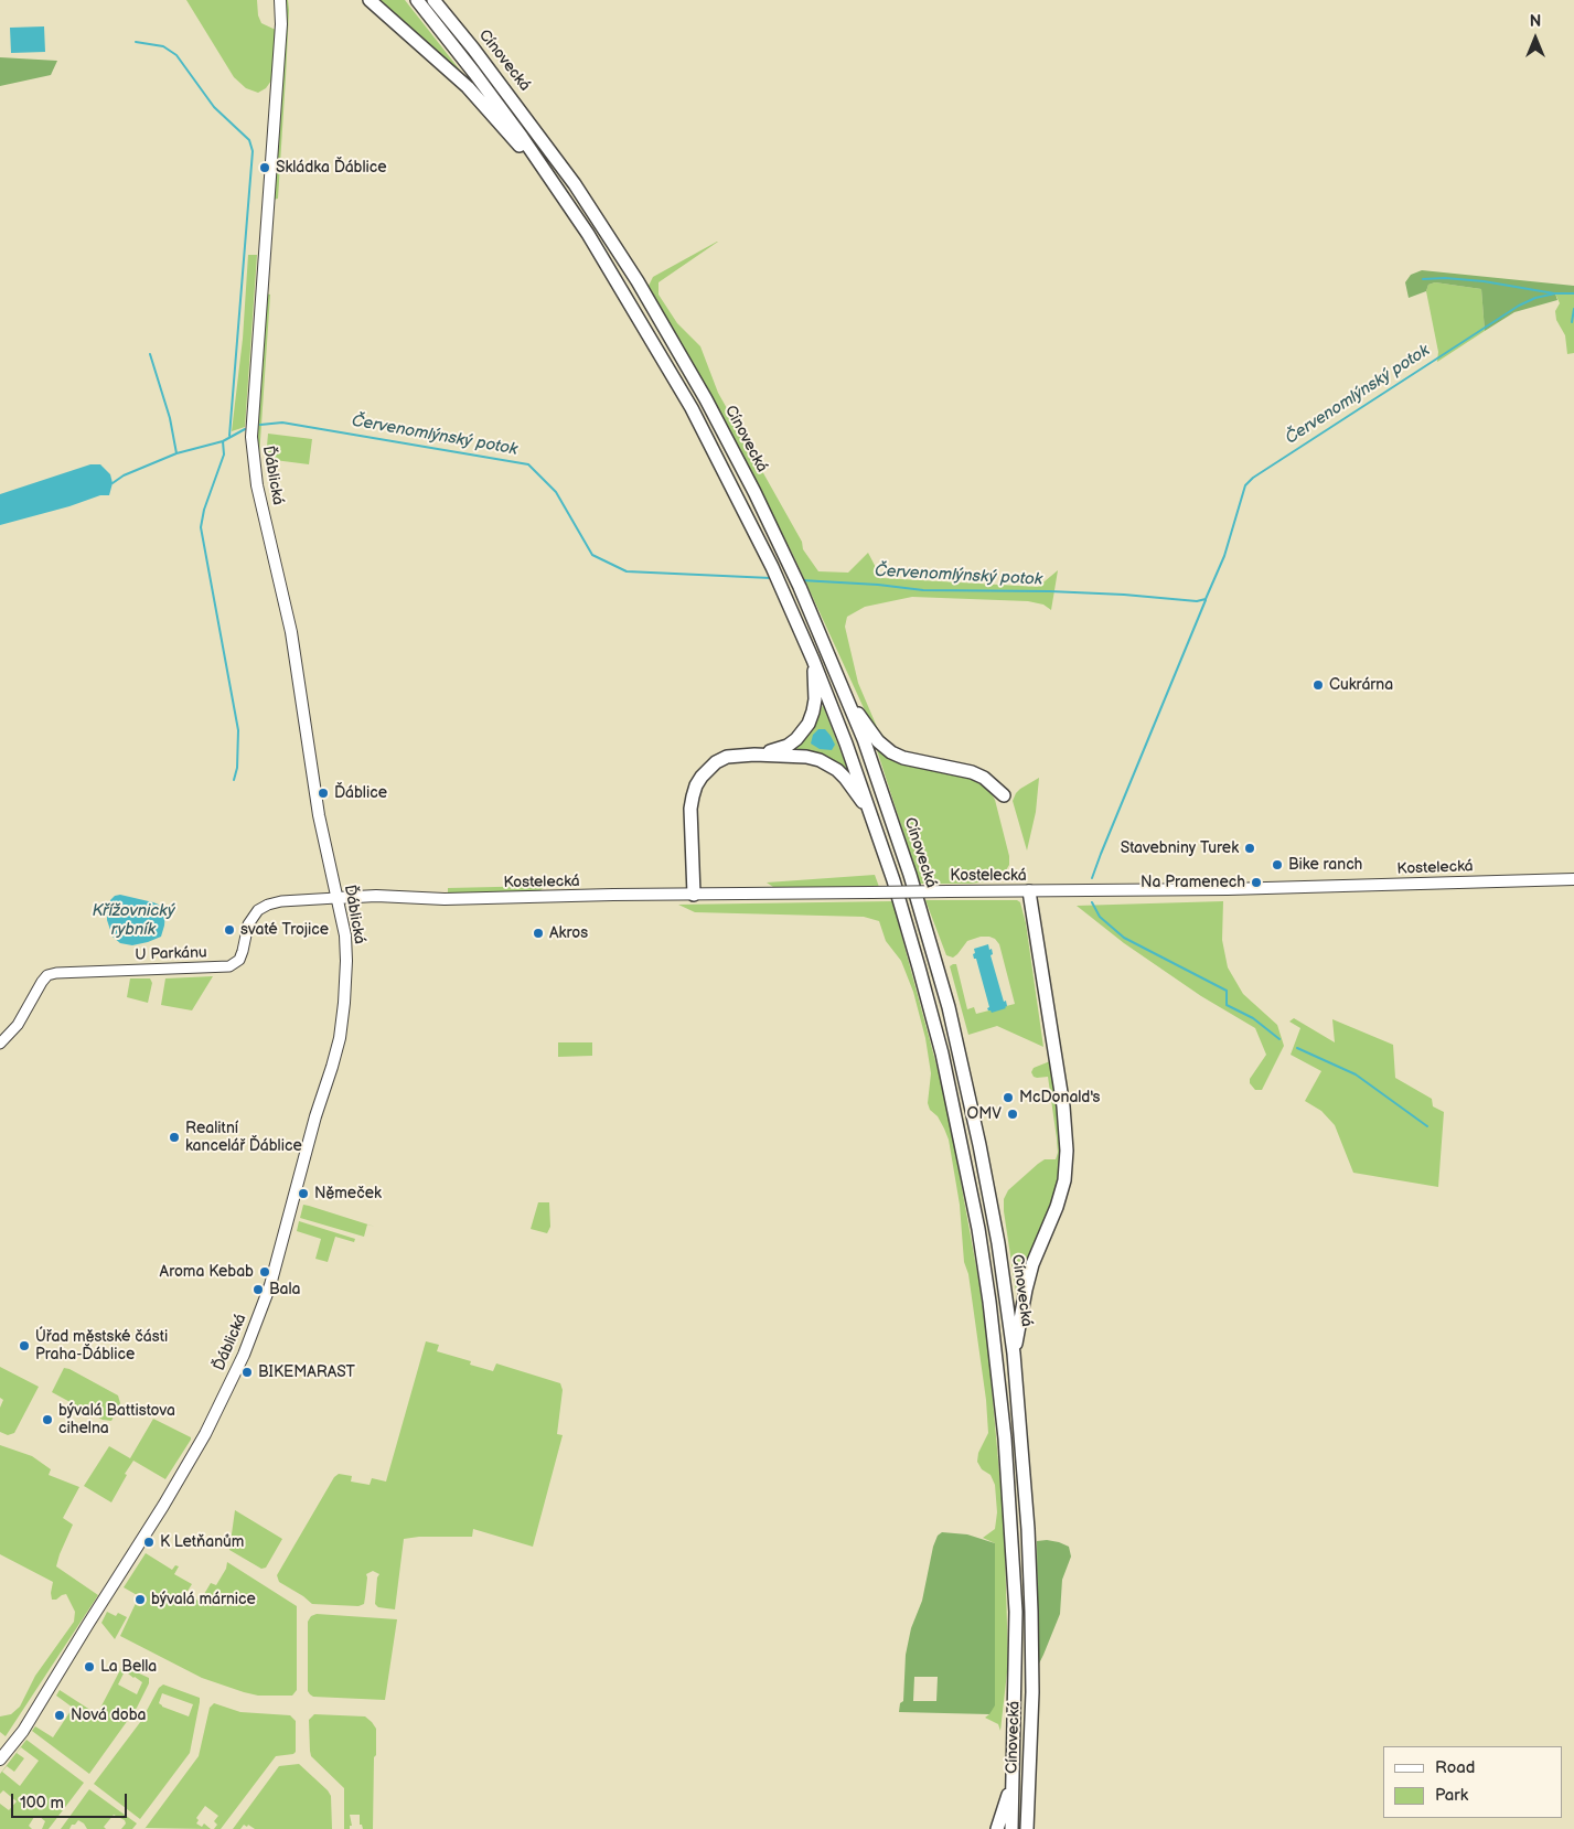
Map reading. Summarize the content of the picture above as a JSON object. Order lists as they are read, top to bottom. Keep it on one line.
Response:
{"streets":{"highway":["Cínovecká"],"main road":["Ďáblická","Kostelecká"],"street":["U Parkánu"]},"crossings":[["Ďáblická","Kostelecká"],["Ďáblická","U Parkánu"],["Kostelecká","U Parkánu"]],"water":["Červenomlýnský potok","Křížovnický rybník"],"places":["Skládka Ďáblice","Cukrárna","Ďáblice","Stavebniny Turek","Bike ranch","Na Pramenech","svaté Trojice","Akros","McDonald's","OMV","Realitní kancelář Ďáblice","Němeček","Aroma Kebab","Bala","Úřad městské části Praha-Ďáblice","BIKEMARAST","bývalá Battistova cihelna","K Letňanům","bývalá márnice","La Bella","Nová doba"],"legend":["Road","Park"],"scale_bar":"100 m","north":"top"}
